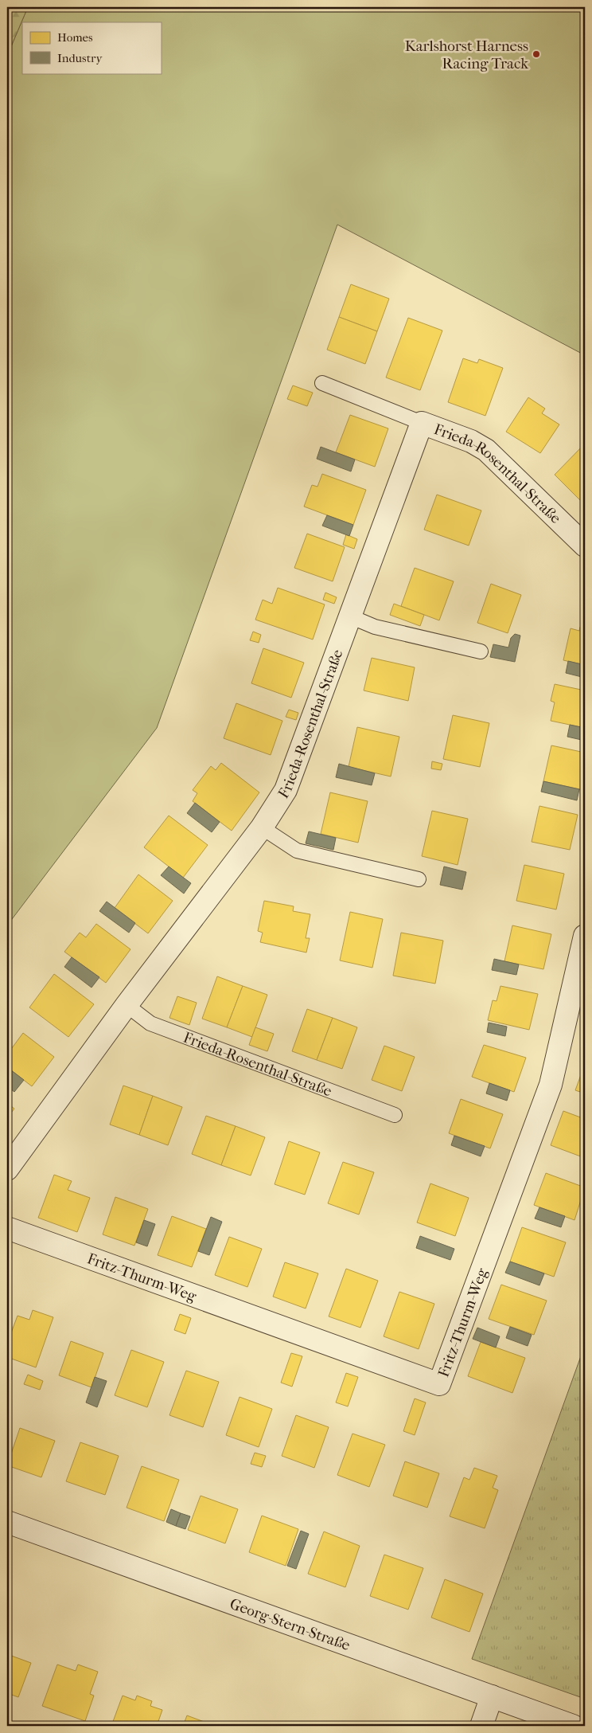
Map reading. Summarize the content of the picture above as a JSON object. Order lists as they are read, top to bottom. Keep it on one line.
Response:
{"streets":{"street":["Frieda-Rosenthal-Straße","Fritz-Thurm-Weg","Georg-Stern-Straße"]},"places":["Karlshorst Harness Racing Track"],"legend":["Homes","Industry"]}
